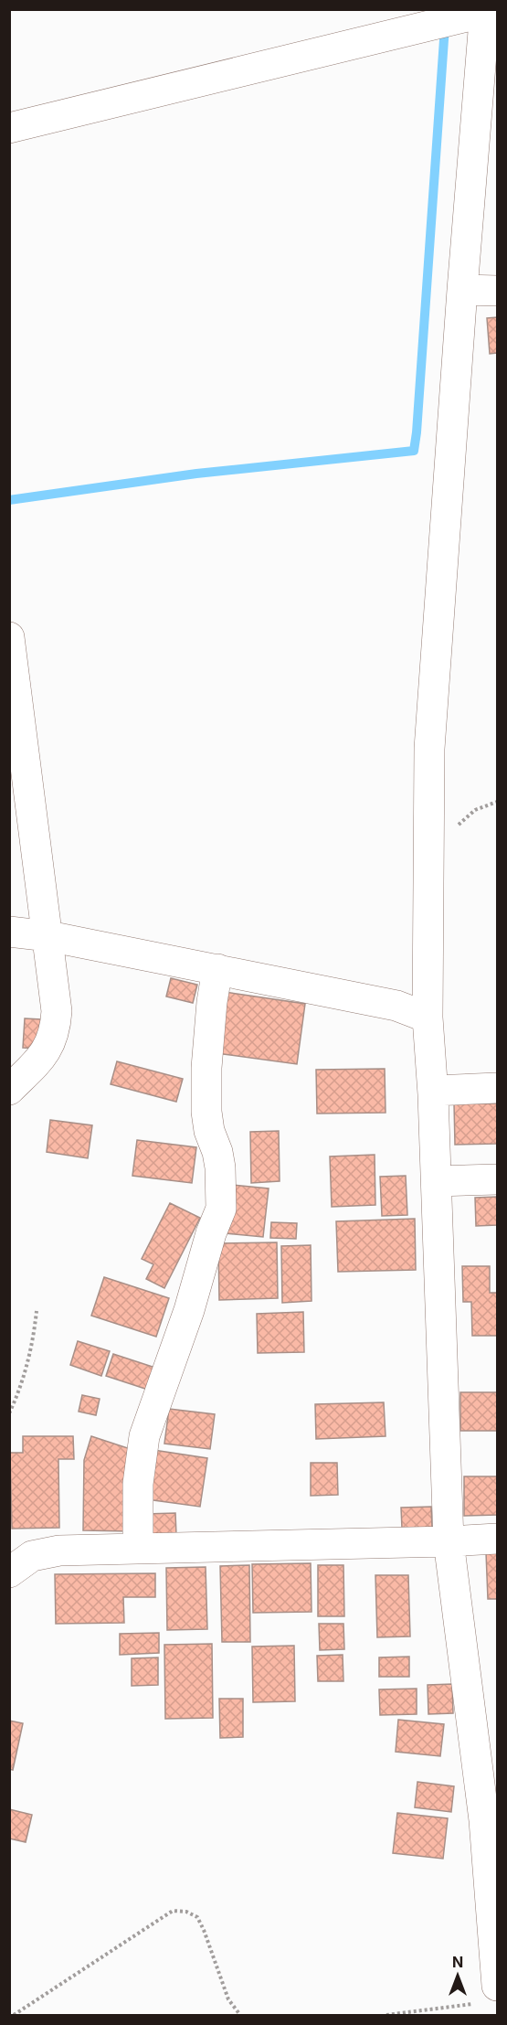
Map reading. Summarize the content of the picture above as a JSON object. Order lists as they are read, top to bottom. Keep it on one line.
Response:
{"north":"top"}
